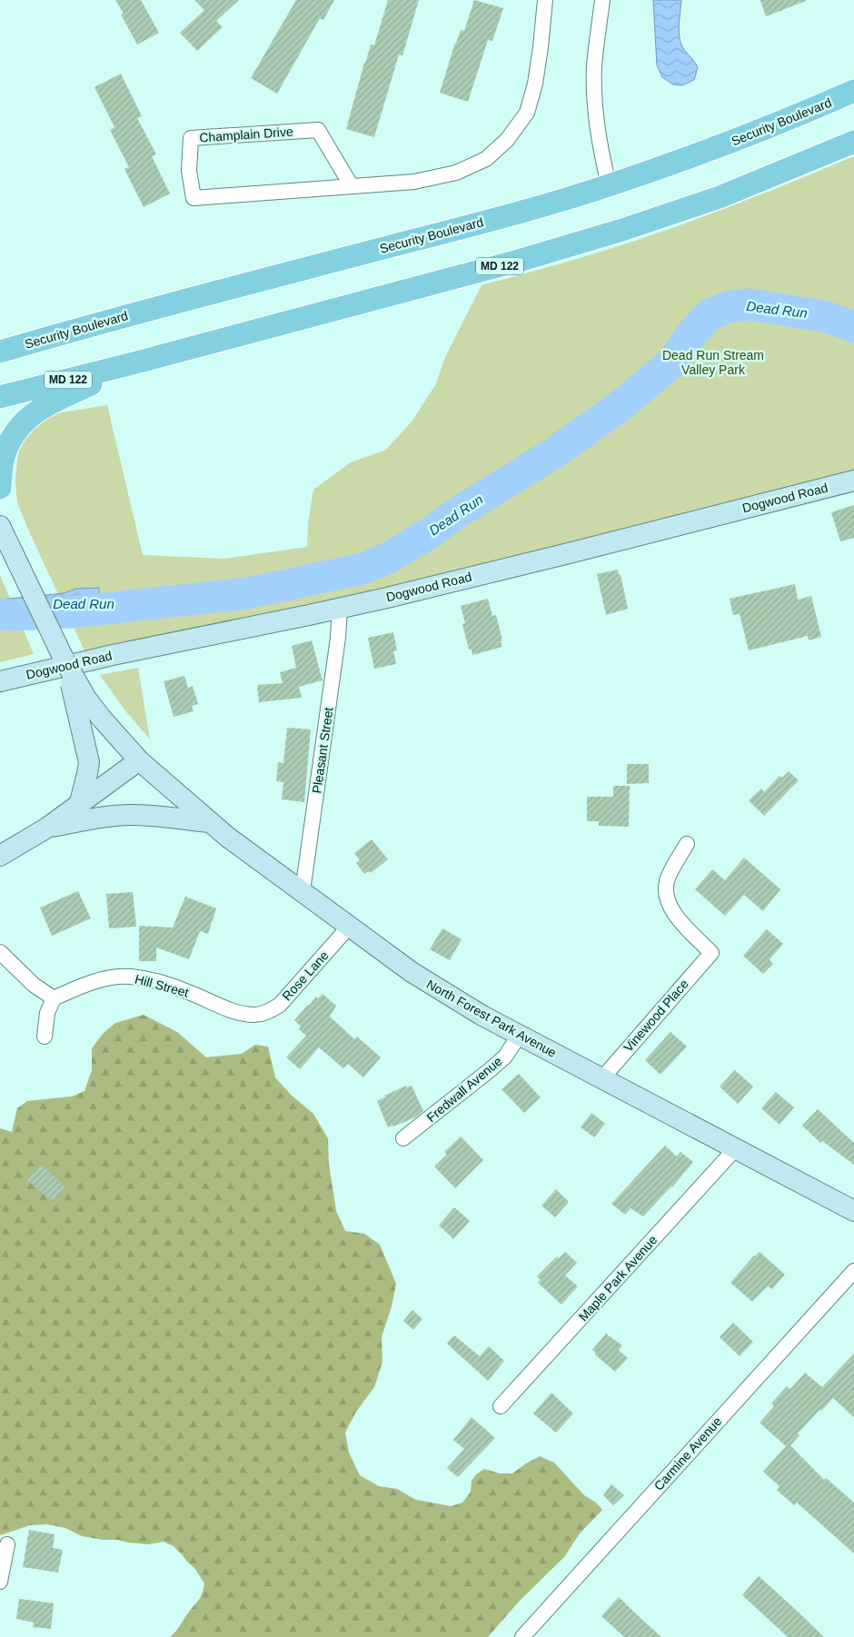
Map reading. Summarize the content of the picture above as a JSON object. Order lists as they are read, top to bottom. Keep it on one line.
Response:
{"streets":{"main road":["Security Boulevard","MD 122","Dogwood Road","North Forest Park Avenue"],"street":["Champlain Drive","Pleasant Street","Rose Lane","Hill Street","Vinewood Place","Fredwall Avenue","Maple Park Avenue","Carmine Avenue"]},"crossings":[["Dogwood Road","Pleasant Street"],["Pleasant Street","North Forest Park Avenue"],["Rose Lane","Hill Street"],["Rose Lane","North Forest Park Avenue"],["Vinewood Place","North Forest Park Avenue"],["North Forest Park Avenue","Fredwall Avenue"],["North Forest Park Avenue","Maple Park Avenue"]],"water":["Dead Run"],"parks":["Dead Run Stream Valley Park"]}
